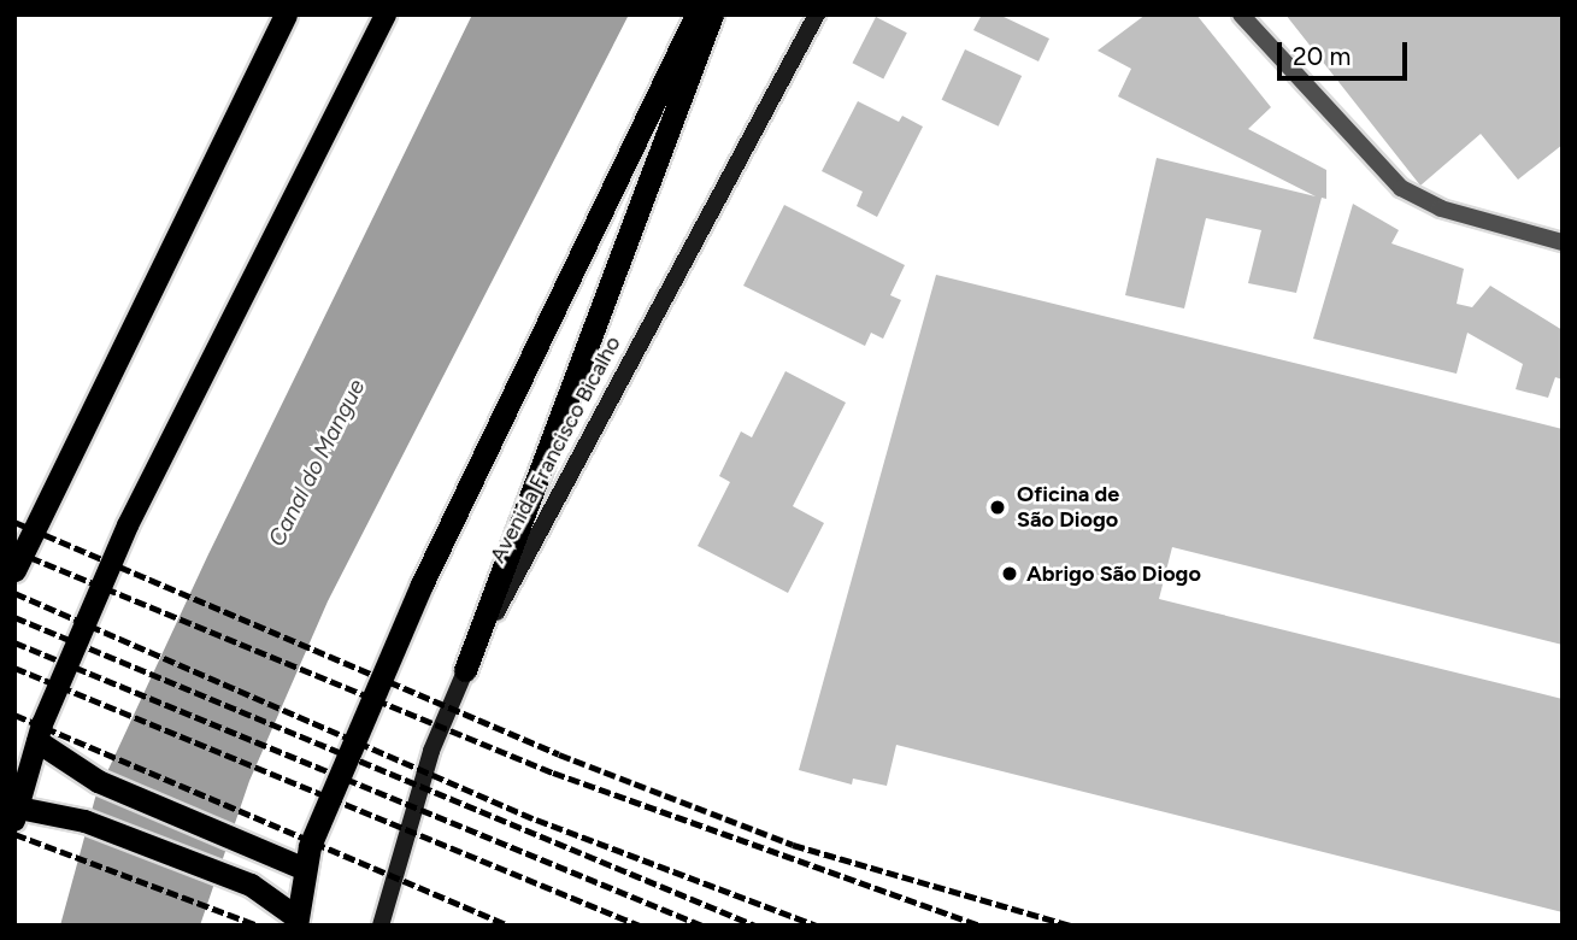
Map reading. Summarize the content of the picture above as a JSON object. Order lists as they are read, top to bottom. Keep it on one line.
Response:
{"streets":{"main road":["Avenida Francisco Bicalho"]},"water":["Canal do Mangue"],"places":["Oficina de São Diogo","Abrigo São Diogo"],"scale_bar":"20 m"}
